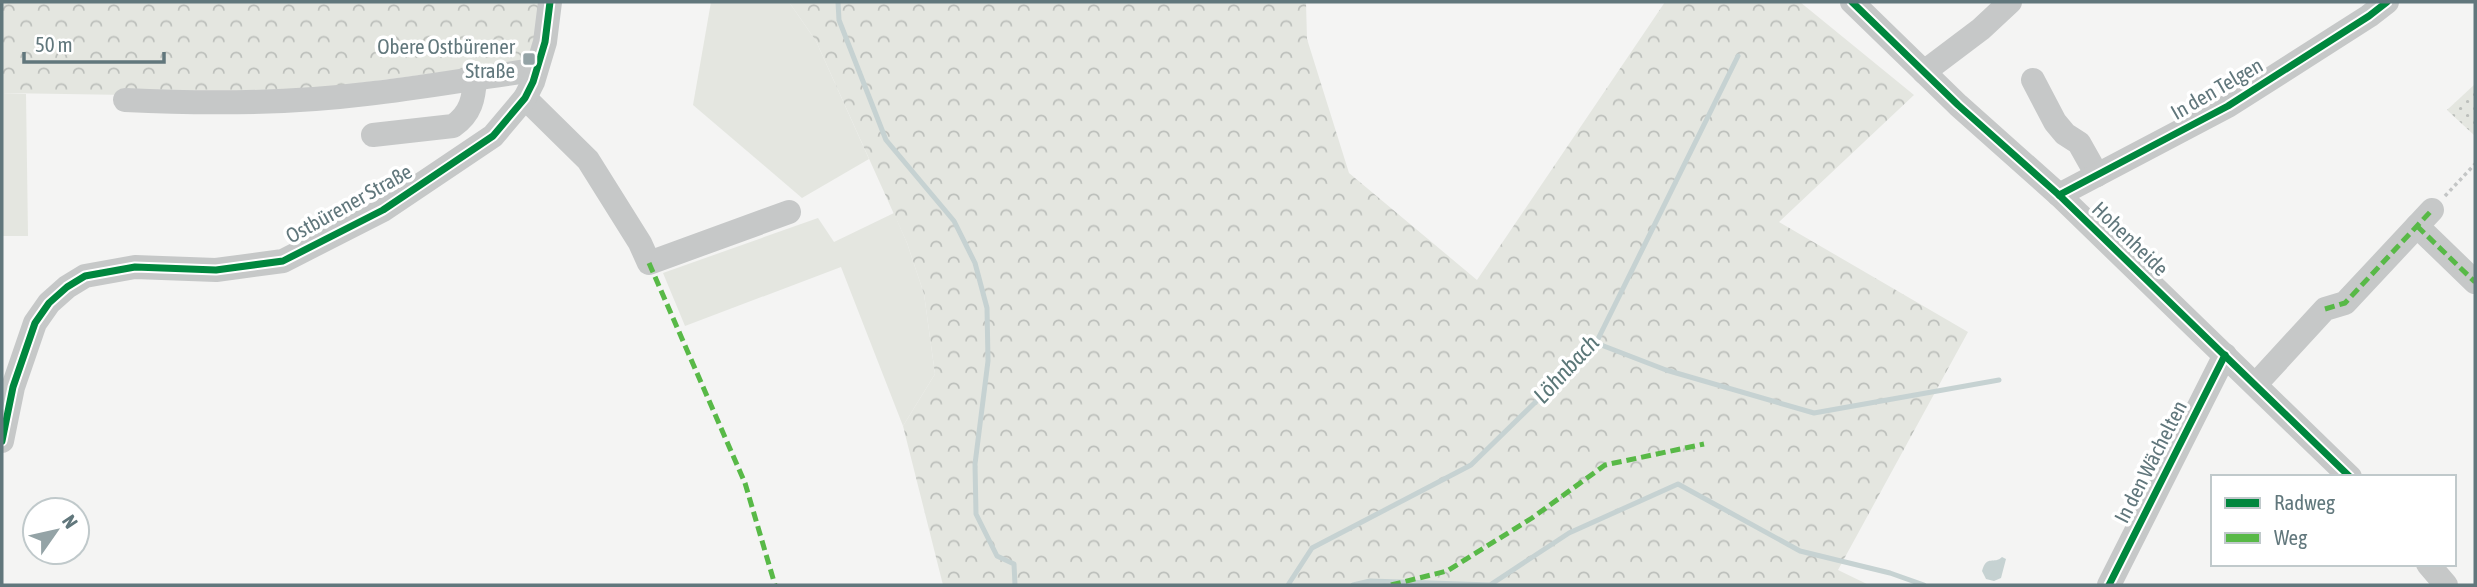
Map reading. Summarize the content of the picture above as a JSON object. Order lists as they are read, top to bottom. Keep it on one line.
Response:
{"streets":{"street":["In den Telgen","Ostbürener Straße","Hohenheide","In den Wächelten"]},"crossings":[["In den Telgen","Hohenheide"],["Hohenheide","In den Wächelten"]],"water":["Löhnbach"],"places":{"transit":["Obere Ostbürener Straße"]},"legend":["Radweg","Weg"],"scale_bar":"50 m","north":"top right"}
